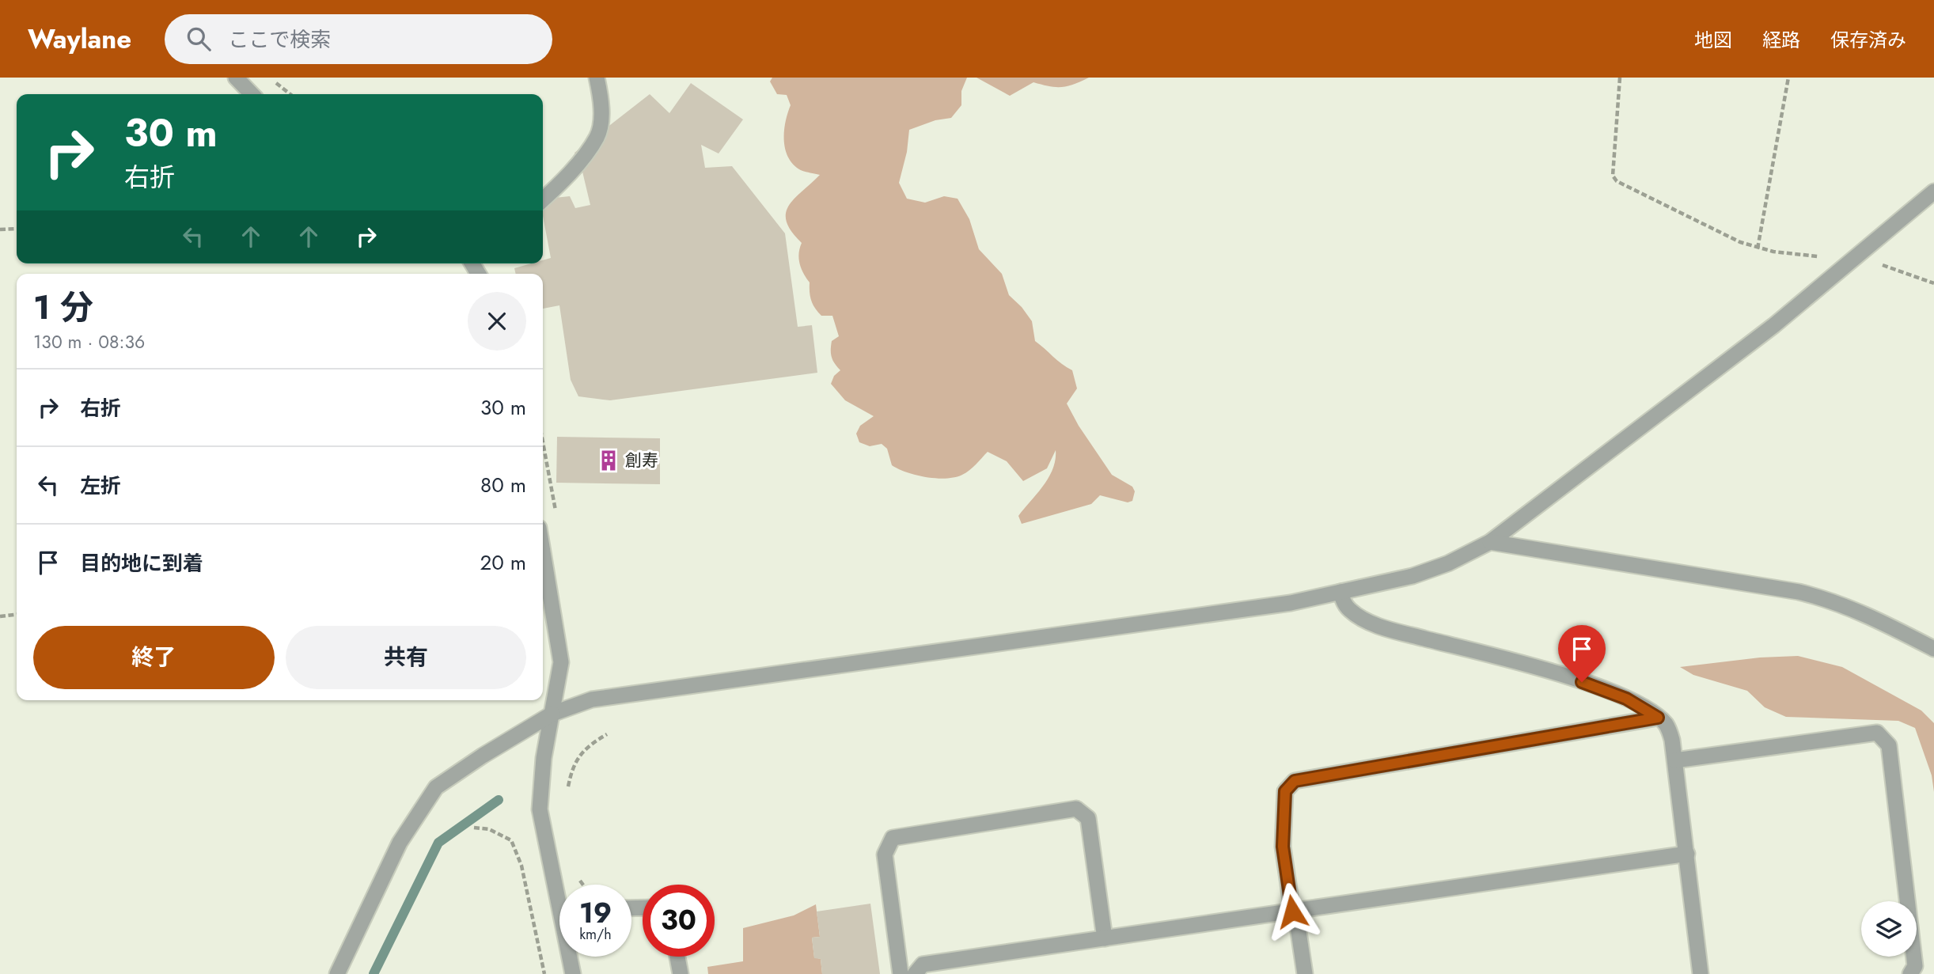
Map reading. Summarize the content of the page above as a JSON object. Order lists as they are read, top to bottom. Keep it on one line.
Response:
{"places":{"building":["創寿"]},"page":{"header":"Waylane","search":"ここで検索","nav":["地図","経路","保存済み"],"turn":["30 m","右折"],"heading":["1 分","130 m · 08:36"],"list":[{"name":"右折","value":"30 m"},{"name":"左折","value":"80 m"},{"name":"目的地に到着","value":"20 m"}],"buttons":["終了","共有"],"speed":"19 km/h","limit":"30"}}
